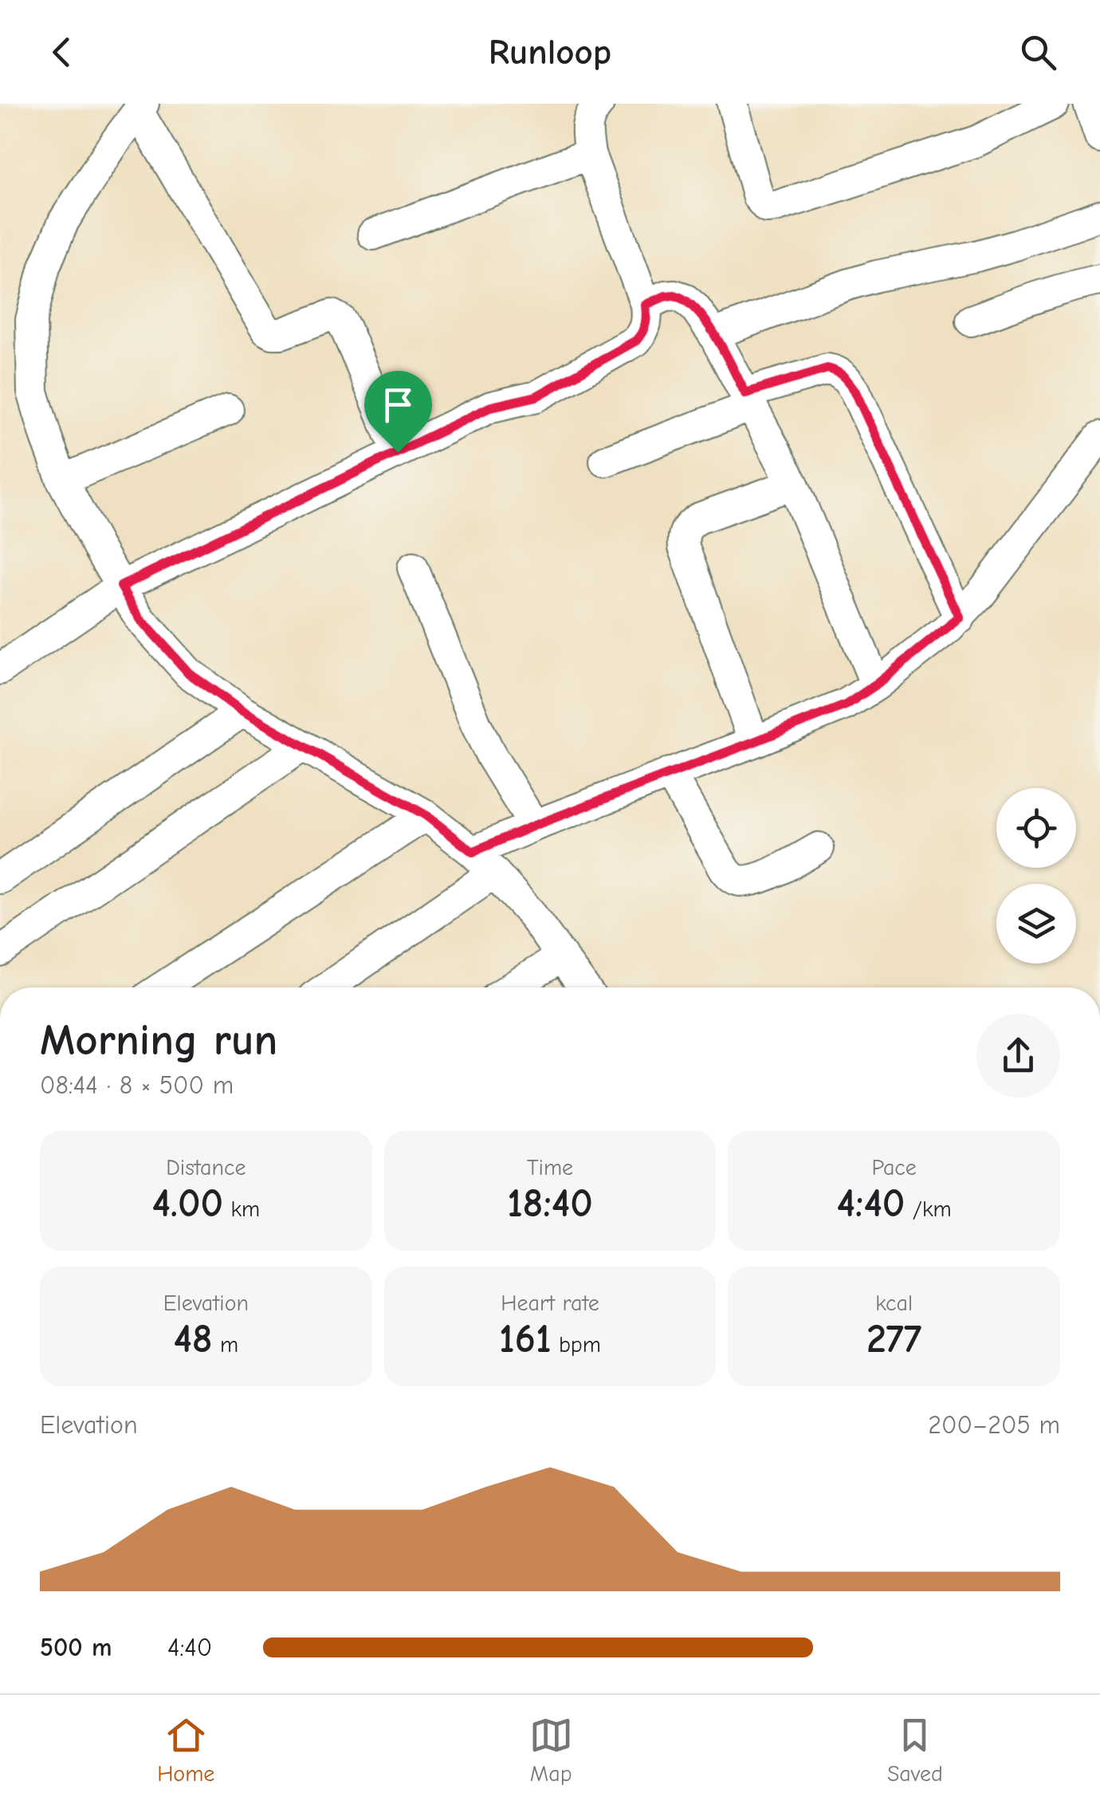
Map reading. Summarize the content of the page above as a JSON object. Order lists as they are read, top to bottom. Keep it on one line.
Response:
{"page":{"header":"Runloop","heading":["Morning run","08:44 · 8 × 500 m"],"stats":[["Distance","4.00 km"],["Time","18:40"],["Pace","4:40 /km"],["Elevation","48 m"],["Heart rate","161 bpm"],["kcal","277"]],"chart":["Elevation","200–205 m"],"list":[{"name":"500 m","note":"4:40"}],"tabs":["Home","Map","Saved"]}}
